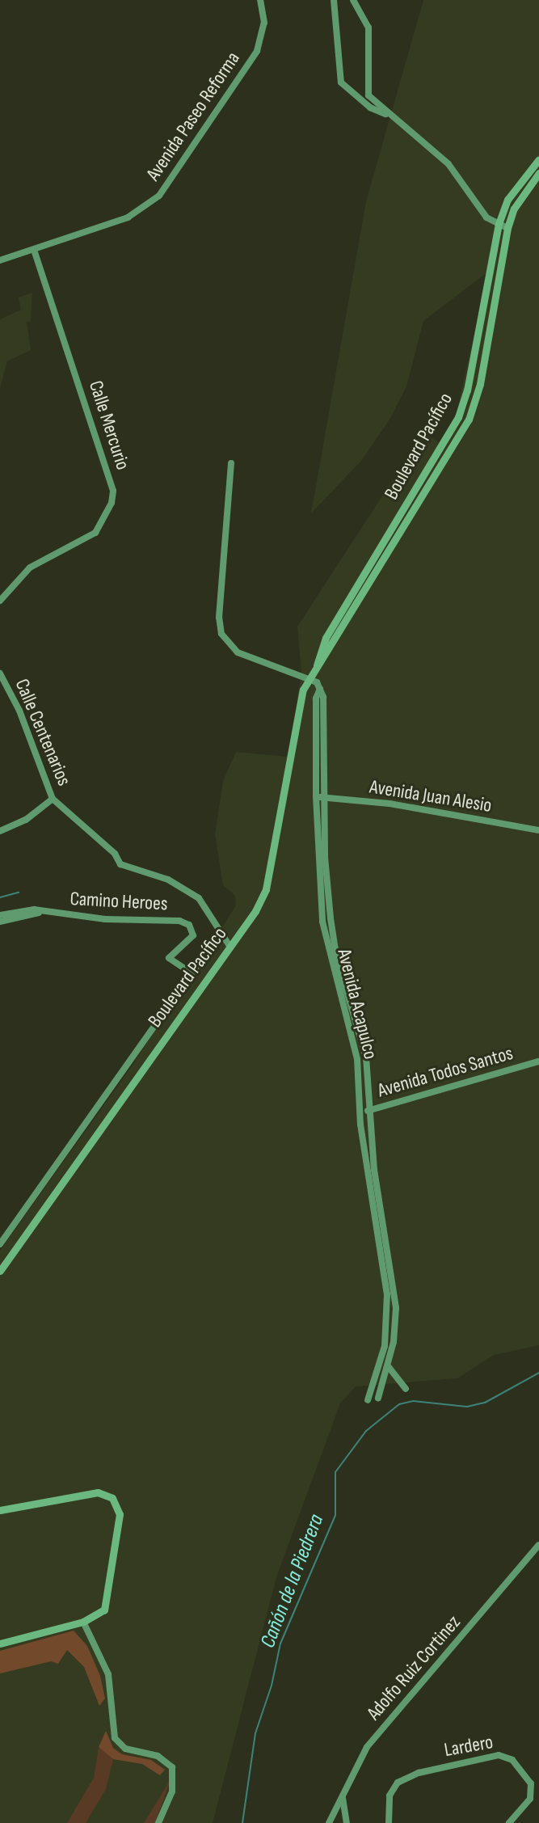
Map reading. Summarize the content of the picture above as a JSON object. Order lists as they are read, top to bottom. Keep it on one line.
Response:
{"streets":{"main road":["Boulevard Pacífico"],"street":["Avenida Paseo Reforma","Calle Mercurio","Calle Centenarios","Avenida Juan Alesio","Camino Heroes","Avenida Acapulco","Avenida Todos Santos","Adolfo Ruiz Cortinez","Lardero"]},"crossings":[["Avenida Paseo Reforma","Calle Mercurio"],["Boulevard Pacífico","Calle Centenarios"],["Boulevard Pacífico","Avenida Acapulco"],["Avenida Juan Alesio","Avenida Acapulco"],["Avenida Acapulco","Avenida Todos Santos"]],"water":["Cañón de la Piedrera"]}
